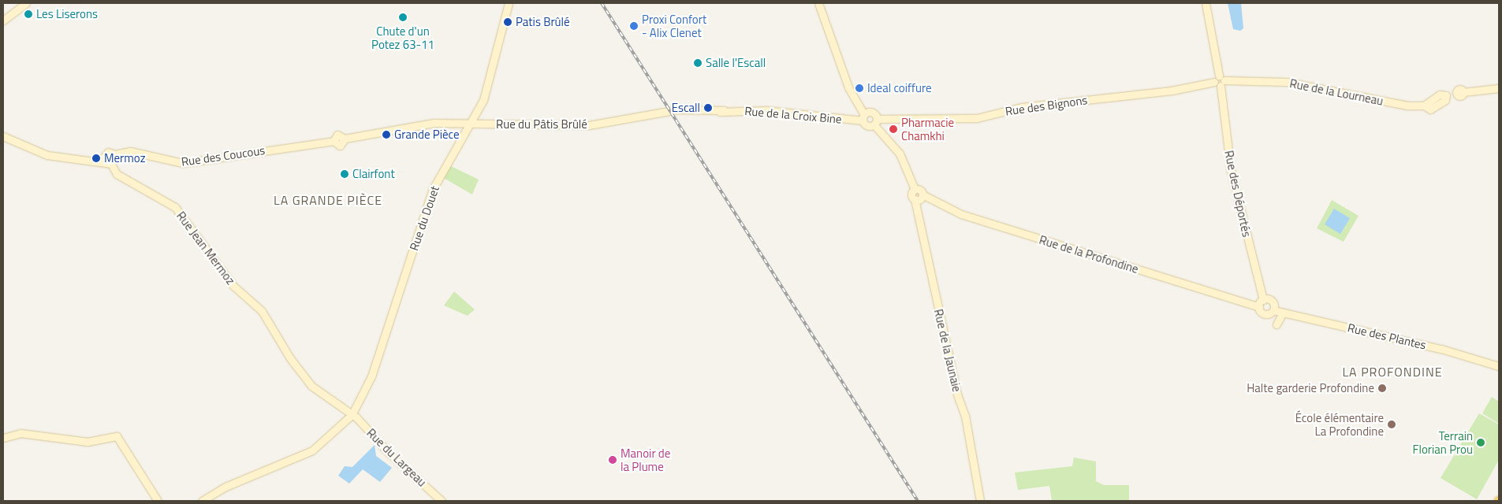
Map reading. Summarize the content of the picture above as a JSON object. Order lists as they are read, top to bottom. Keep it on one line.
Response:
{"streets":{"street":["Rue de la Lourneau","Rue des Bignons","Rue de la Croix Bine","Rue du Pâtis Brûlé","Rue des Coucous","Rue des Déportés","Rue du Douet","Rue Jean Mermoz","Rue de la Profondine","Rue des Plantes","Rue de la Jaunaie","Rue du Largeau"]},"crossings":[["Rue de la Lourneau","Rue des Bignons"],["Rue de la Lourneau","Rue des Déportés"],["Rue des Bignons","Rue des Déportés"],["Rue de la Croix Bine","Rue du Pâtis Brûlé"],["Rue du Pâtis Brûlé","Rue des Coucous"],["Rue du Pâtis Brûlé","Rue du Douet"],["Rue des Coucous","Rue du Douet"],["Rue des Coucous","Rue Jean Mermoz"],["Rue des Déportés","Rue de la Profondine"],["Rue des Déportés","Rue des Plantes"],["Rue du Douet","Rue Jean Mermoz"],["Rue du Douet","Rue du Largeau"],["Rue Jean Mermoz","Rue du Largeau"],["Rue de la Profondine","Rue des Plantes"],["Rue de la Profondine","Rue de la Jaunaie"]],"districts":["LA GRANDE PIÈCE","LA PROFONDINE"],"places":["Les Liserons","Chute d'un Potez 63-11","Patis Brûlé","Proxi Confort - Alix Clenet","Salle l'Escall","Ideal coiffure","Escall","Pharmacie Chamkhi","Grande Pièce","Mermoz","Clairfont","Halte garderie Profondine","École élémentaire La Profondine","Terrain Florian Prou","Manoir de la Plume"]}
